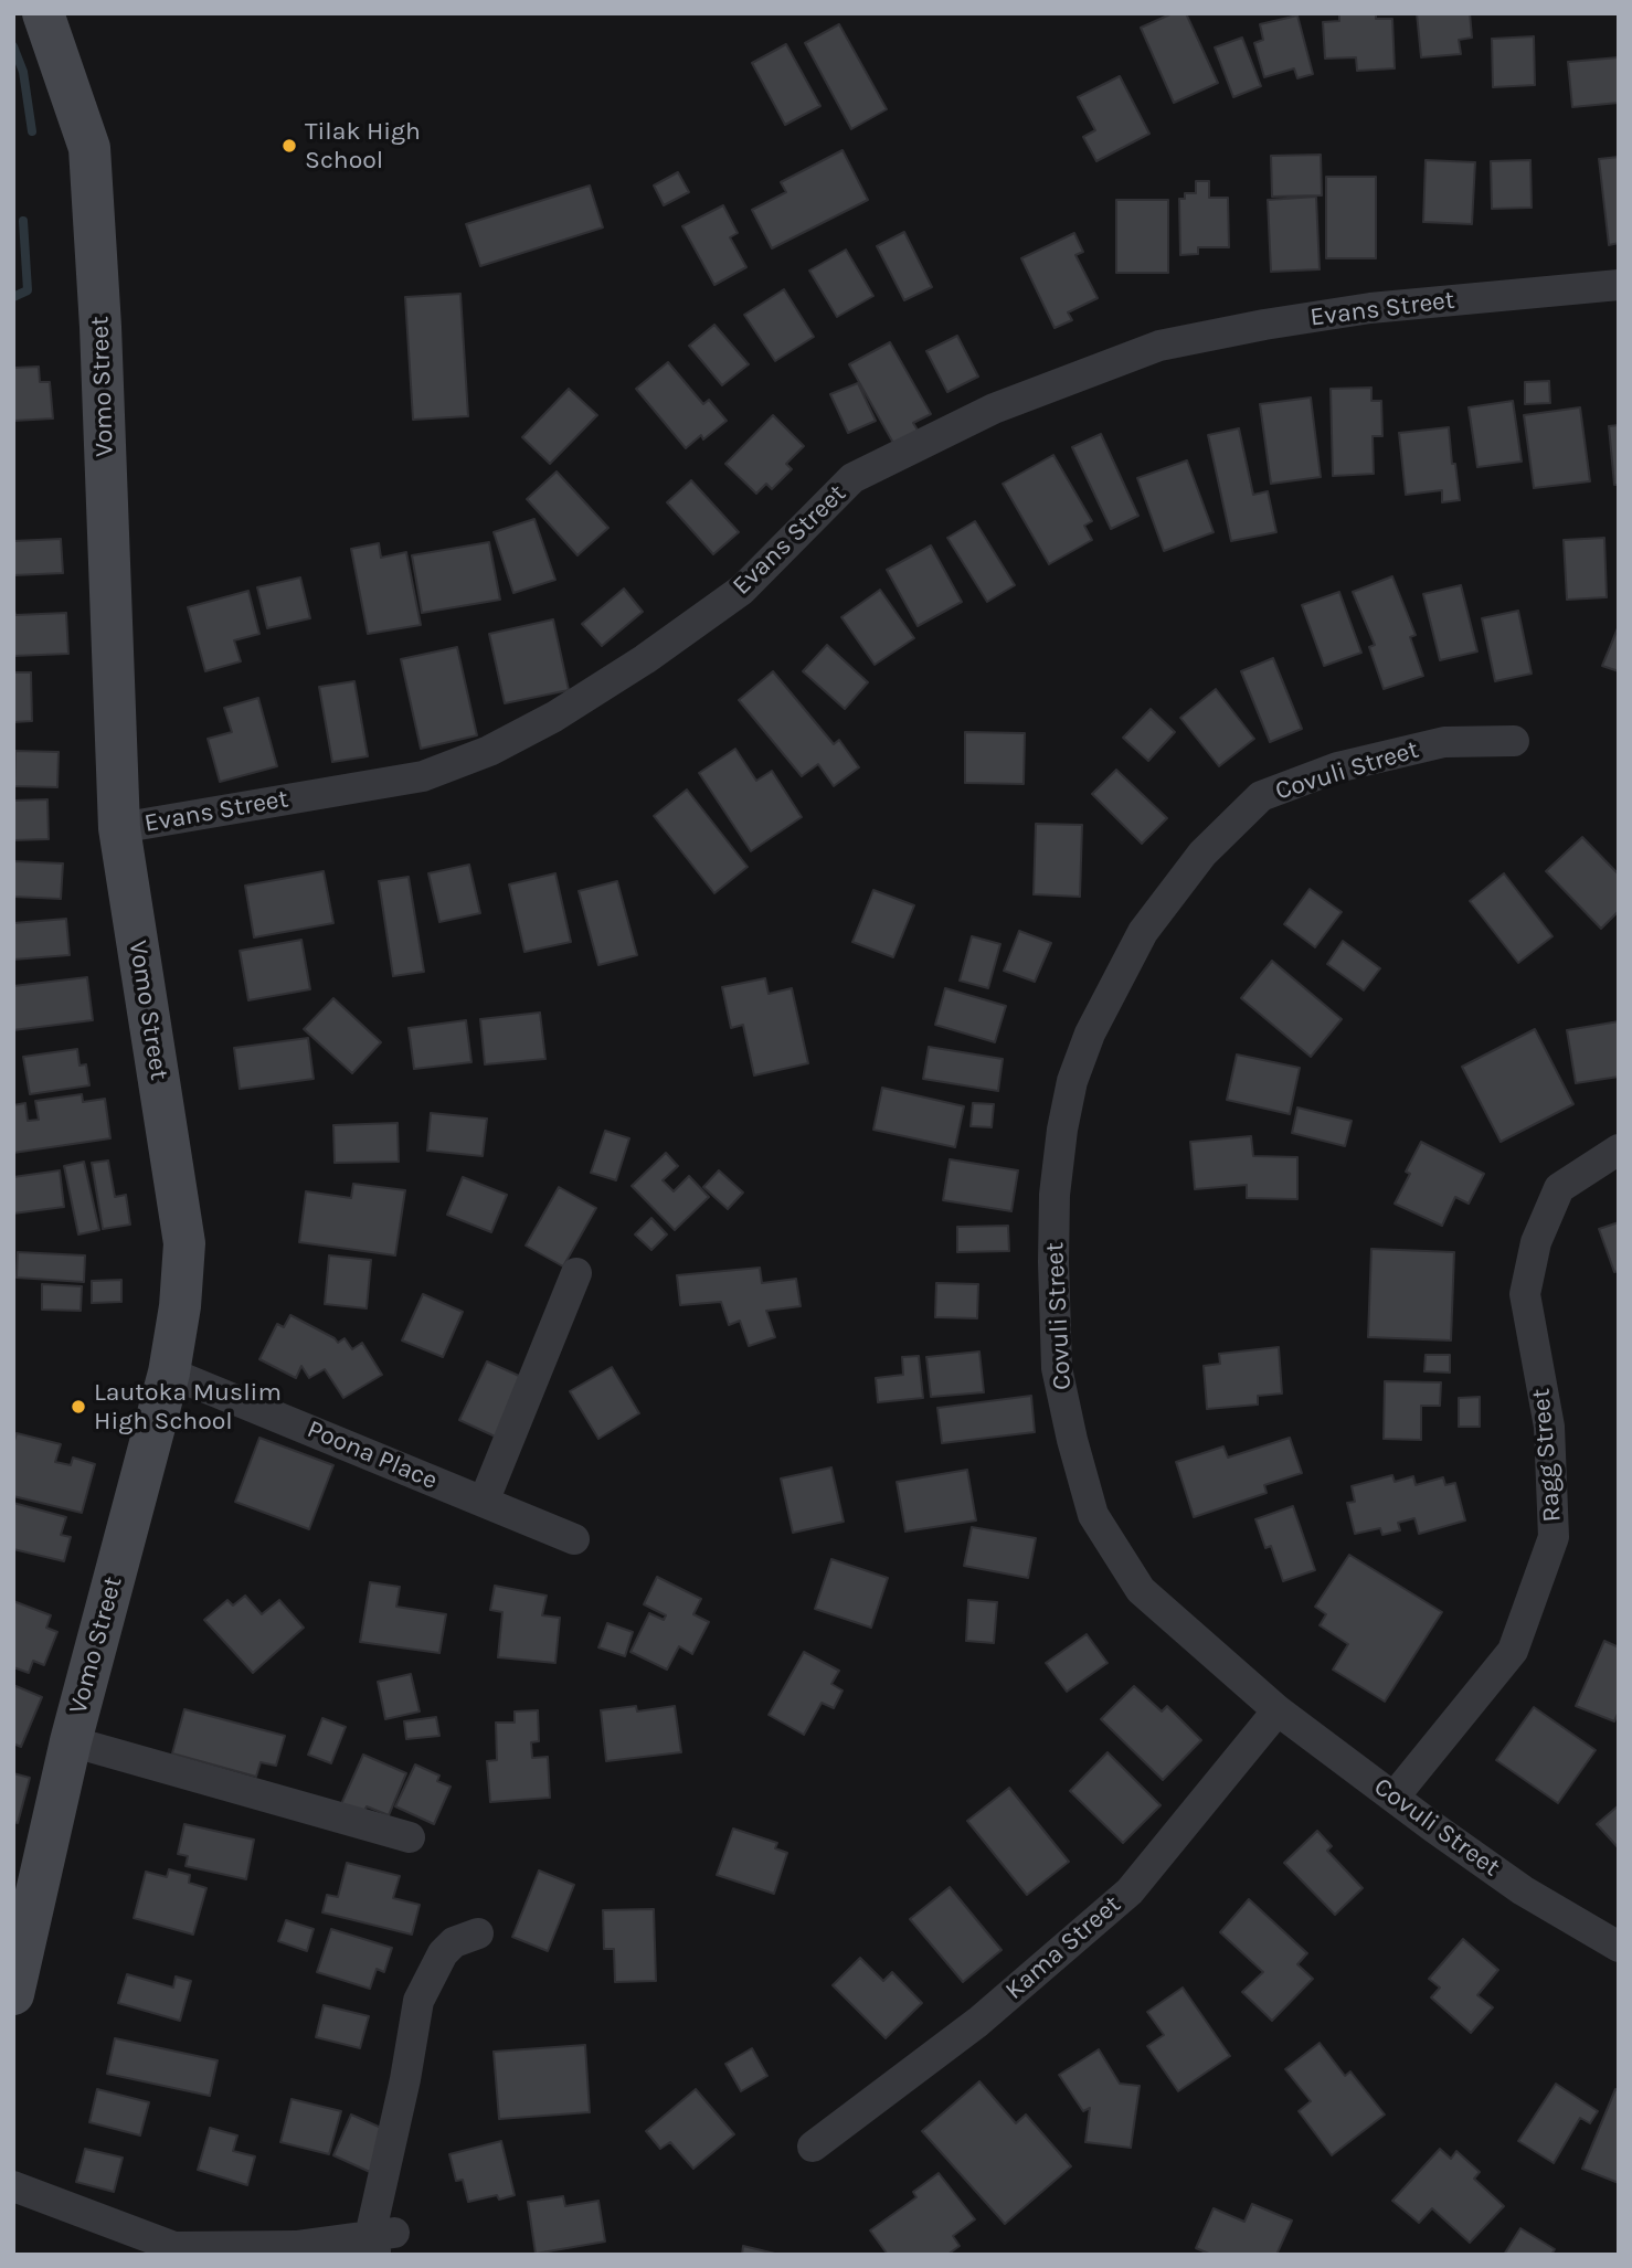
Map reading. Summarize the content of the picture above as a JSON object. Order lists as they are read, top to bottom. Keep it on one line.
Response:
{"streets":{"main road":["Vomo Street"],"street":["Evans Street","Covuli Street","Poona Place","Ragg Street","Kama Street"]},"crossings":[["Evans Street","Vomo Street"],["Vomo Street","Poona Place"],["Covuli Street","Ragg Street"],["Covuli Street","Kama Street"]],"places":["Tilak High School","Lautoka Muslim High School"]}
